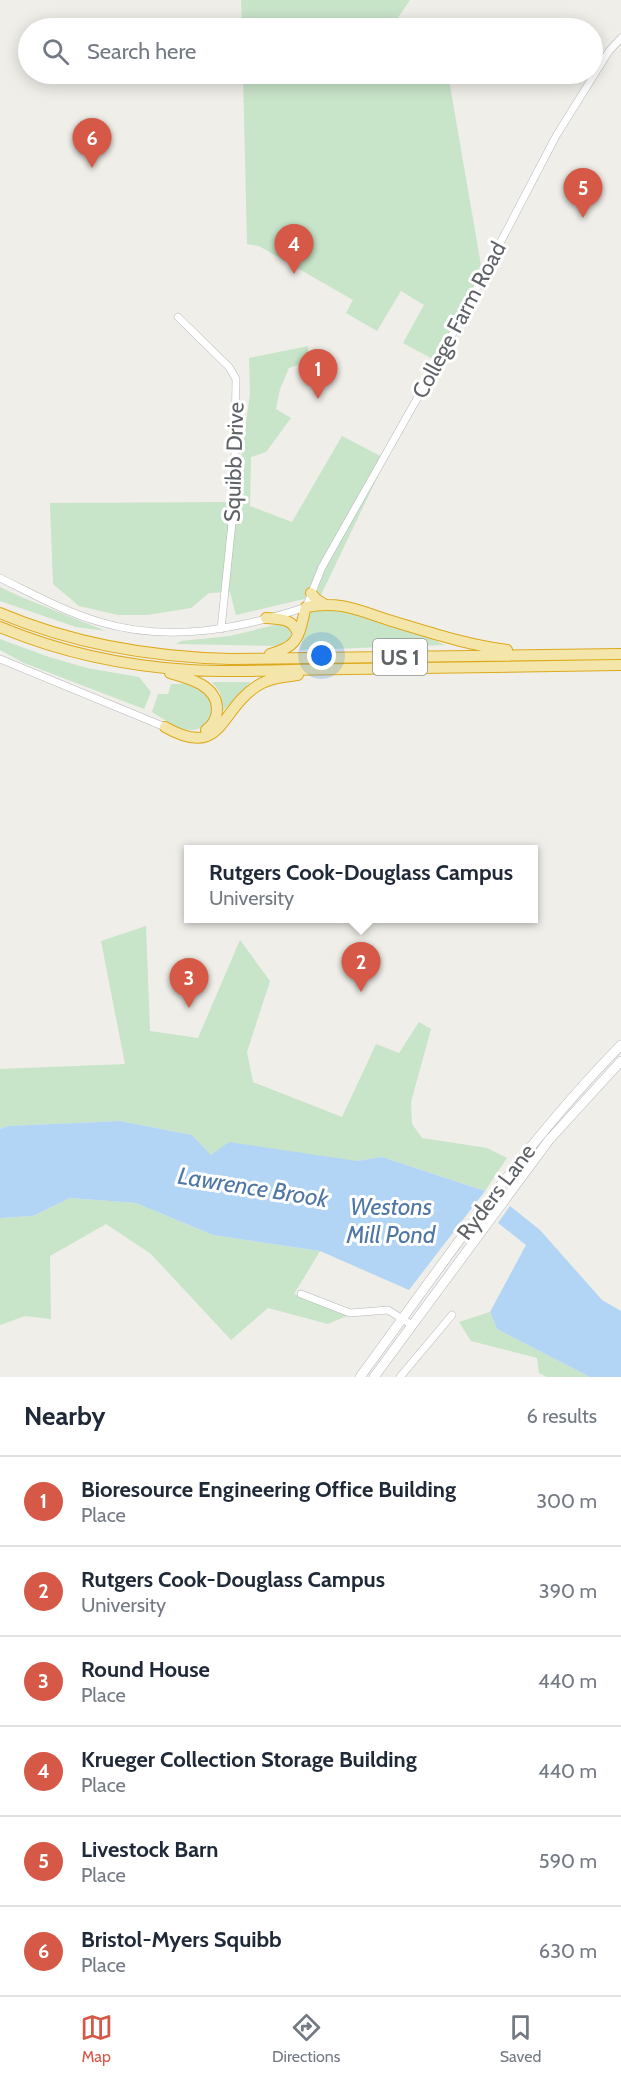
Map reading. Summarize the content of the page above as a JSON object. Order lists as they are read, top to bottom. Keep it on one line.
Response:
{"streets":{"highway":["US 1"],"main road":["Ryders Lane"],"street":["College Farm Road","Squibb Drive"]},"water":["Lawrence Brook","Westons Mill Pond"],"page":{"search":"Search here","pins":["6","5","4","1","2","3"],"popup":["Rutgers Cook-Douglass Campus","University"],"heading":["Nearby","6 results"],"list":[{"mark":"1","name":"Bioresource Engineering Office Building","note":"Place","value":"300 m"},{"mark":"2","name":"Rutgers Cook-Douglass Campus","note":"University","value":"390 m"},{"mark":"3","name":"Round House","note":"Place","value":"440 m"},{"mark":"4","name":"Krueger Collection Storage Building","note":"Place","value":"440 m"},{"mark":"5","name":"Livestock Barn","note":"Place","value":"590 m"},{"mark":"6","name":"Bristol-Myers Squibb","note":"Place","value":"630 m"}],"nav":["Map","Directions","Saved"]}}
